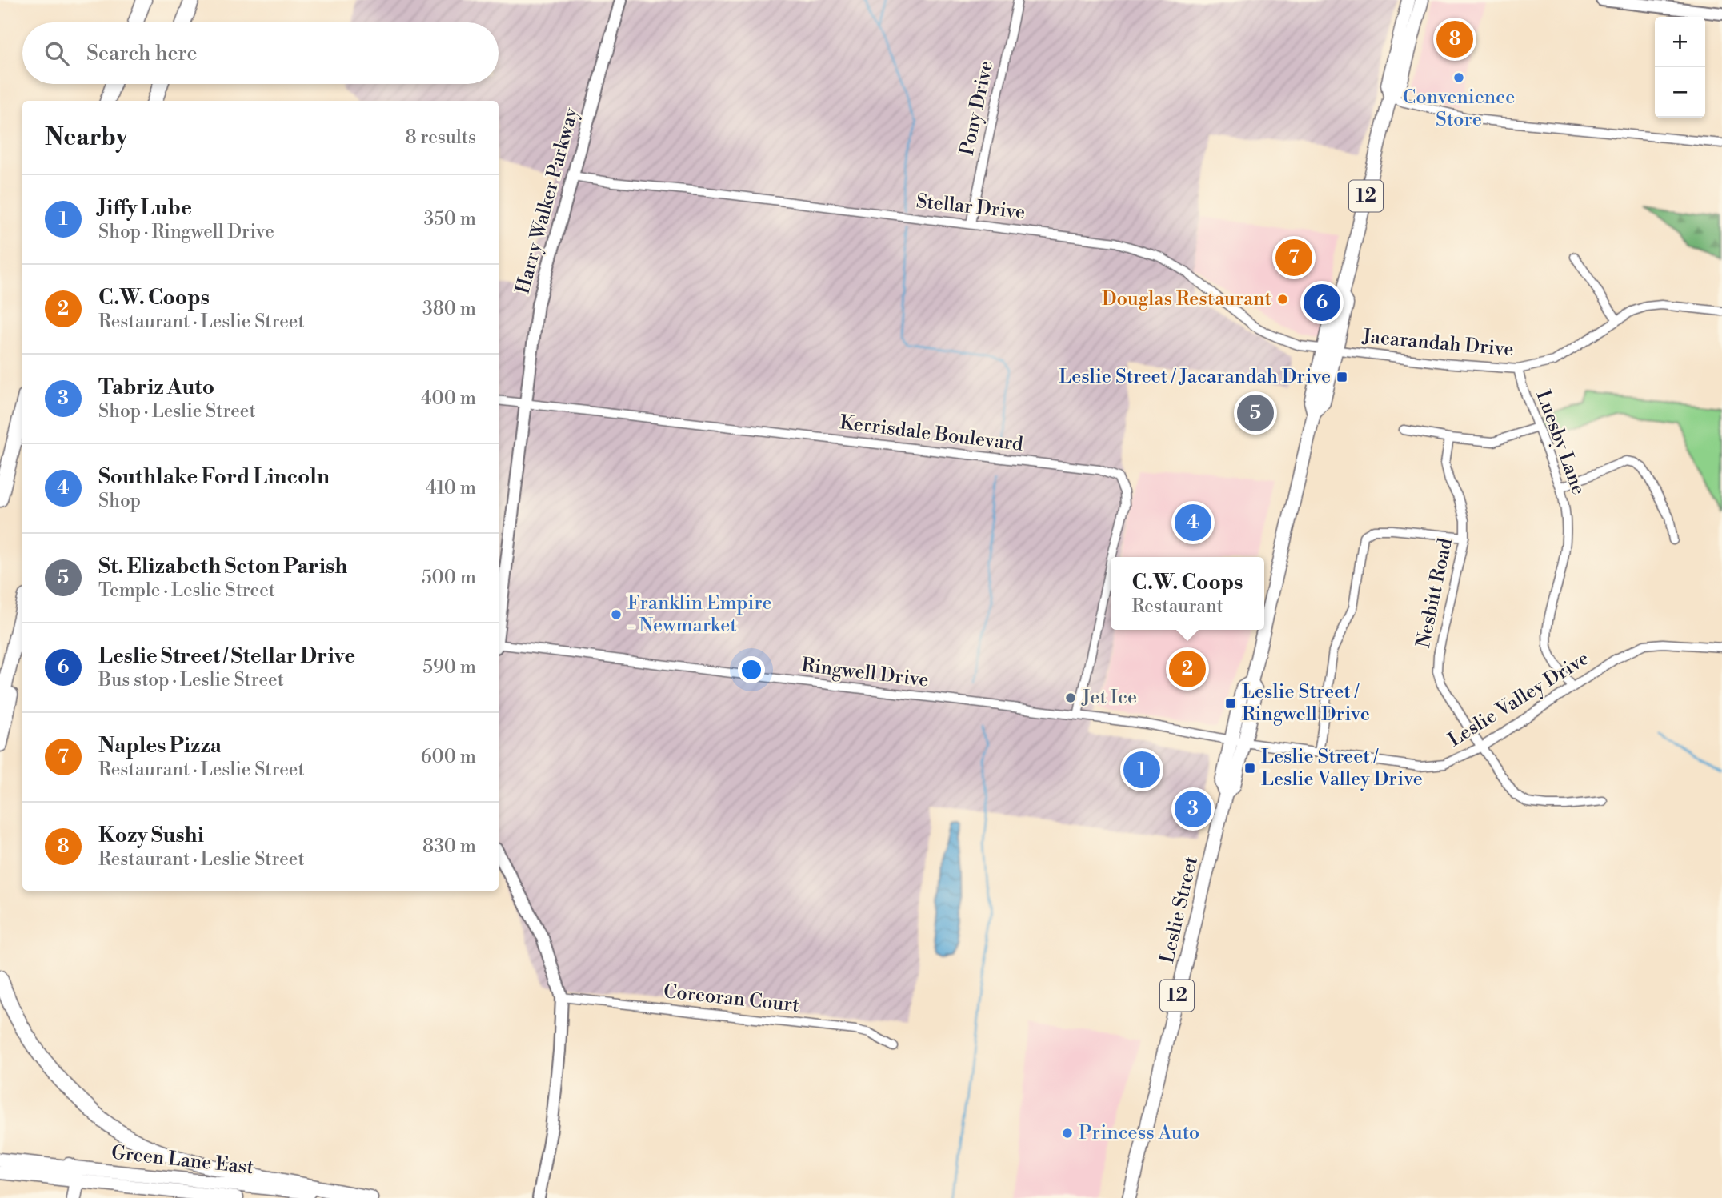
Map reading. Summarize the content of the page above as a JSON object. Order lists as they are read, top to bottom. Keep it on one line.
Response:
{"streets":{"main road":["12","Leslie Street","Green Lane East"],"street":["Pony Drive","Harry Walker Parkway","Stellar Drive","Jacarandah Drive","Kerrisdale Boulevard","Luesby Lane","Nesbitt Road","Ringwell Drive","Leslie Valley Drive","Corcoran Court"]},"crossings":[["Pony Drive","Stellar Drive"],["Harry Walker Parkway","Stellar Drive"],["Harry Walker Parkway","Kerrisdale Boulevard"],["Stellar Drive","Jacarandah Drive"],["Stellar Drive","Leslie Street"],["Jacarandah Drive","Luesby Lane"],["Jacarandah Drive","Leslie Street"],["Kerrisdale Boulevard","Ringwell Drive"],["Luesby Lane","Leslie Valley Drive"],["Nesbitt Road","Leslie Valley Drive"],["Ringwell Drive","Leslie Valley Drive"],["Ringwell Drive","Leslie Street"],["Leslie Valley Drive","Leslie Street"]],"places":{"other":["Convenience Store","Douglas Restaurant","Franklin Empire - Newmarket","Jet Ice","Princess Auto"],"transit":["Leslie Street / Jacarandah Drive","Leslie Street / Ringwell Drive","Leslie Street / Leslie Valley Drive"]},"page":{"map_buttons":["+","−"],"pins":["8","7","6","5","4","2","1","3"],"search":"Search here","heading":["Nearby","8 results"],"list":[{"mark":"1","name":"Jiffy Lube","note":"Shop · Ringwell Drive","value":"350 m"},{"mark":"2","name":"C.W. Coops","note":"Restaurant · Leslie Street","value":"380 m"},{"mark":"3","name":"Tabriz Auto","note":"Shop · Leslie Street","value":"400 m"},{"mark":"4","name":"Southlake Ford Lincoln","note":"Shop","value":"410 m"},{"mark":"5","name":"St. Elizabeth Seton Parish","note":"Temple · Leslie Street","value":"500 m"},{"mark":"6","name":"Leslie Street / Stellar Drive","note":"Bus stop · Leslie Street","value":"590 m"},{"mark":"7","name":"Naples Pizza","note":"Restaurant · Leslie Street","value":"600 m"},{"mark":"8","name":"Kozy Sushi","note":"Restaurant · Leslie Street","value":"830 m"}],"popup":["C.W. Coops","Restaurant"]}}
